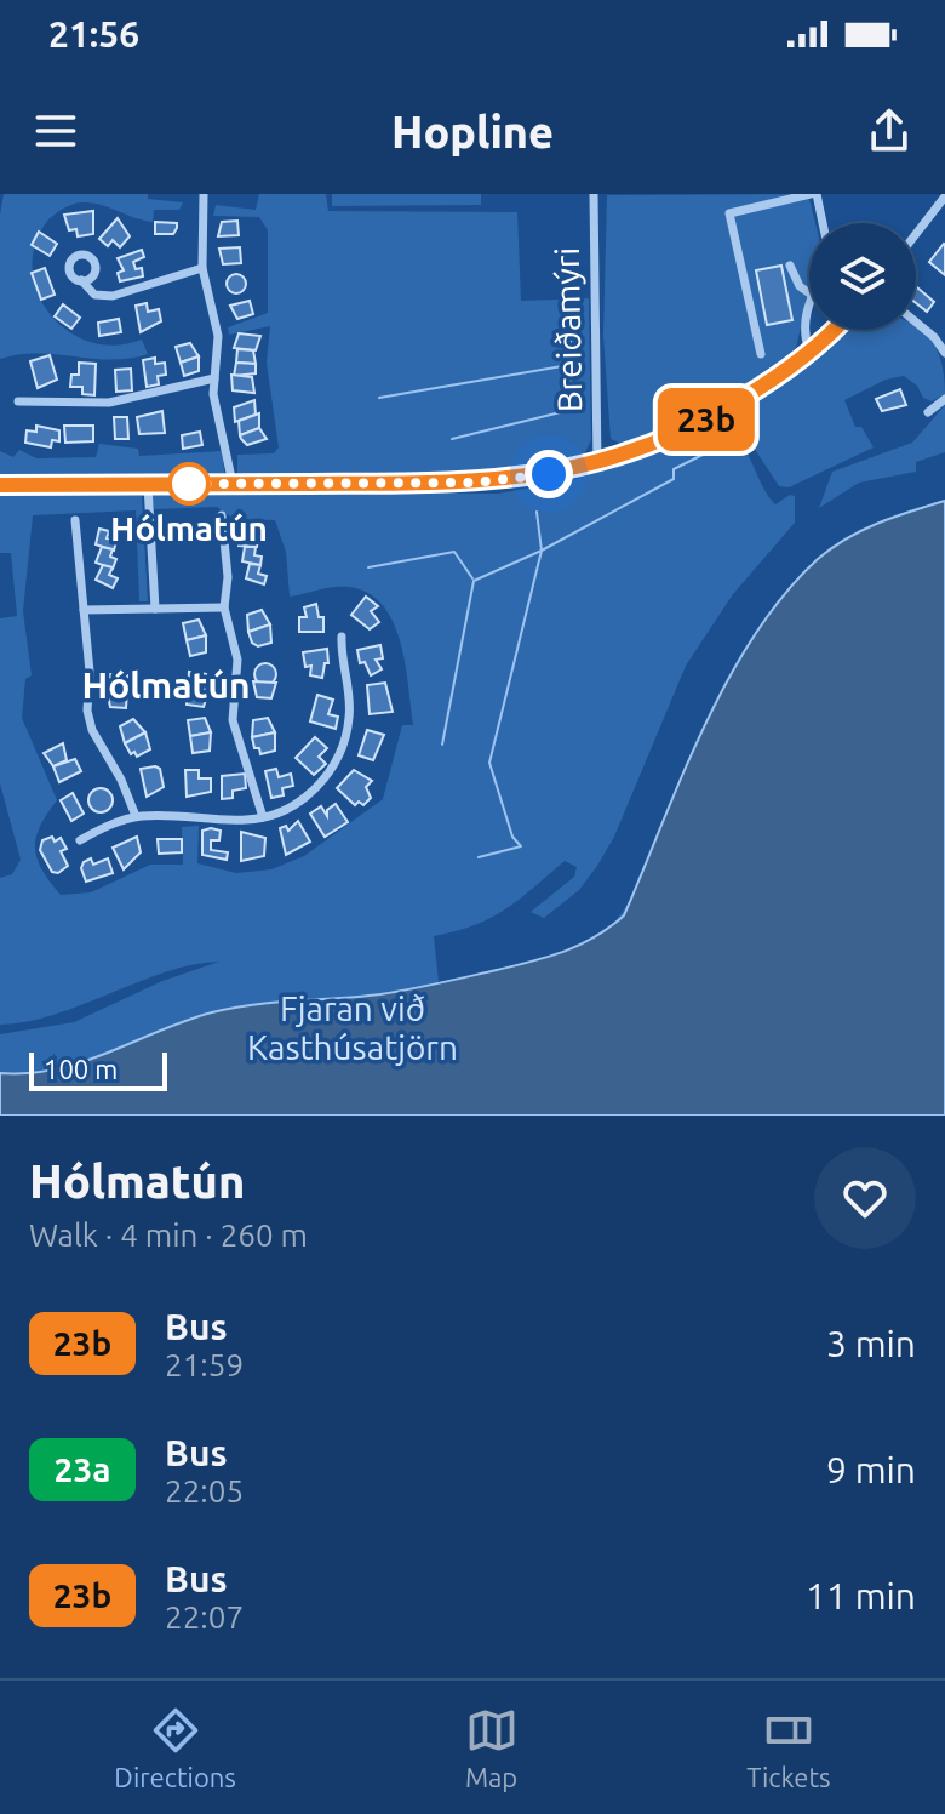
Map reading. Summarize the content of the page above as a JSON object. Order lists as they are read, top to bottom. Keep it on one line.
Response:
{"streets":{"street":["Breiðamýri"]},"districts":["Hólmatún"],"parks":["Fjaran við Kasthúsatjörn"],"places":["Hólmatún"],"lines":["bus line 23b"],"scale_bar":"100 m","page":{"status":"21:56","header":"Hopline","on_map":"23b","scale":"100 m","heading":["Hólmatún","Walk · 4 min · 260 m"],"list":[{"mark":"23b","name":"Bus","note":"21:59","value":"3 min"},{"mark":"23a","name":"Bus","note":"22:05","value":"9 min"},{"mark":"23b","name":"Bus","note":"22:07","value":"11 min"}],"tabs":["Directions","Map","Tickets"]}}
